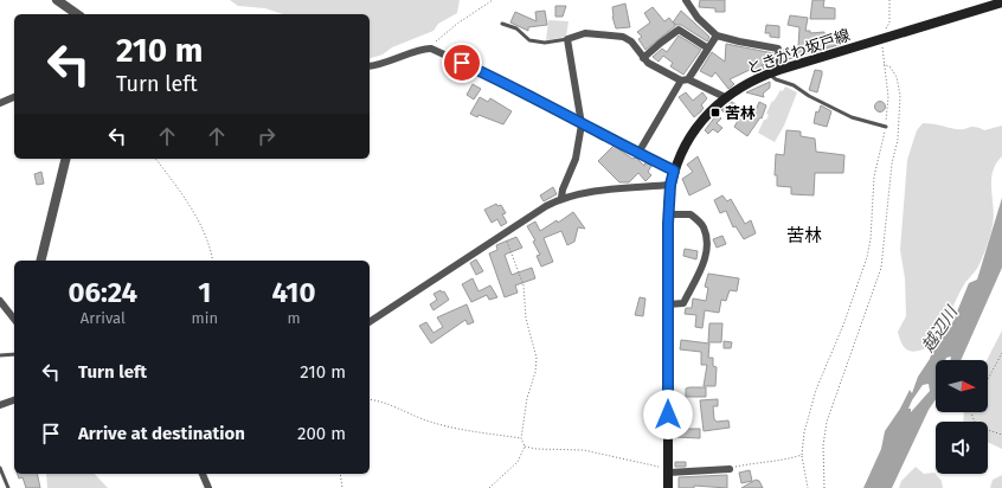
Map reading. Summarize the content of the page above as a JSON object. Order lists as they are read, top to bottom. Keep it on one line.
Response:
{"streets":{"main road":["ときがわ坂戸線"]},"districts":["苦林"],"water":["越辺川"],"places":{"transit":["苦林"]},"north":"right","page":{"turn":["210 m","Turn left"],"eta":["06:24","Arrival","1","min","410","m"],"list":[{"name":"Turn left","value":"210 m"},{"name":"Arrive at destination","value":"200 m"}]}}
